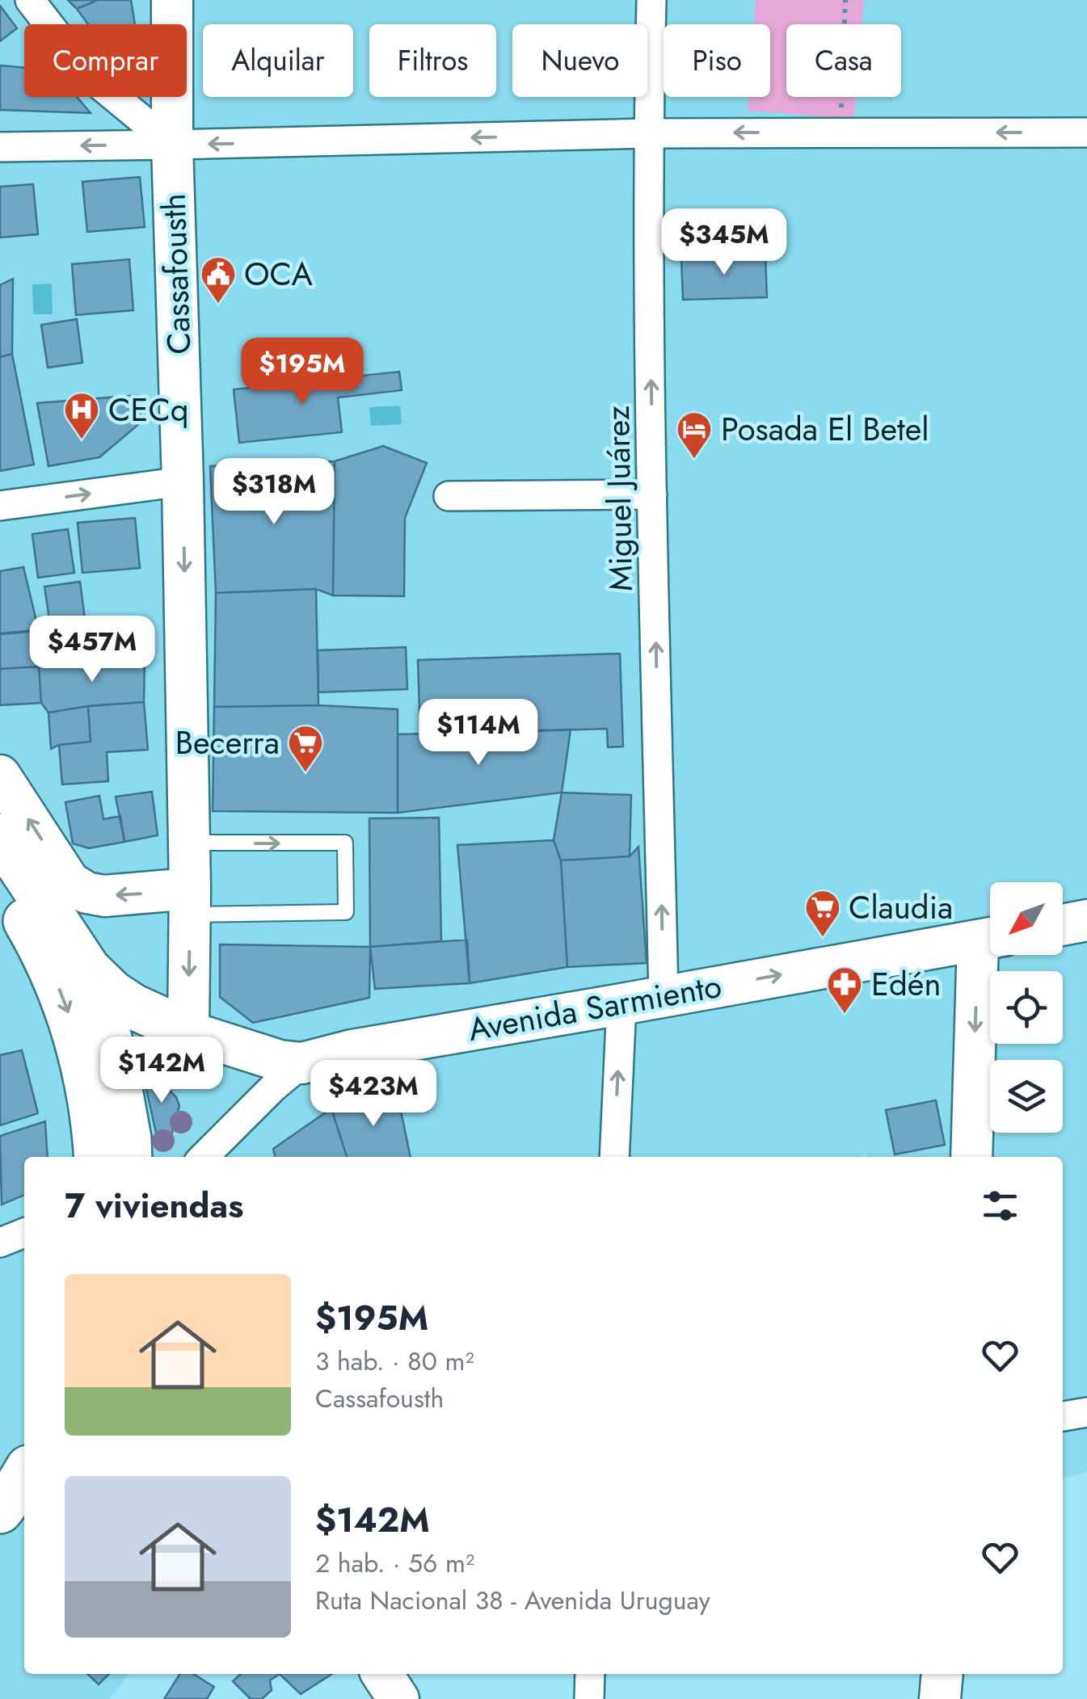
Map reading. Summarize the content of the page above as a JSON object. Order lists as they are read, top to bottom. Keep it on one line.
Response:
{"streets":{"main road":["Cassafousth","Avenida Sarmiento"],"street":["Miguel Juárez"]},"crossings":[["Cassafousth","Avenida Sarmiento"],["Miguel Juárez","Avenida Sarmiento"]],"one_way":["Miguel Juárez","Avenida Sarmiento"],"places":{"public building":["OCA"],"hospital":["CECq"],"hotel":["Posada El Betel"],"supermarket":["Becerra","Claudia"],"pharmacy":["Edén"]},"north":"bottom left","page":{"chip":["Comprar","Alquilar","Filtros","Nuevo","Piso","Casa"],"price":["$345M","$195M","$318M","$457M","$114M","$142M","$423M"],"heading":"7 viviendas","list":[{"name":"$195M","note":"3 hab. · 80 m² · Cassafousth"},{"name":"$142M","note":"2 hab. · 56 m² · Ruta Nacional 38 - Avenida Uruguay"}]}}
